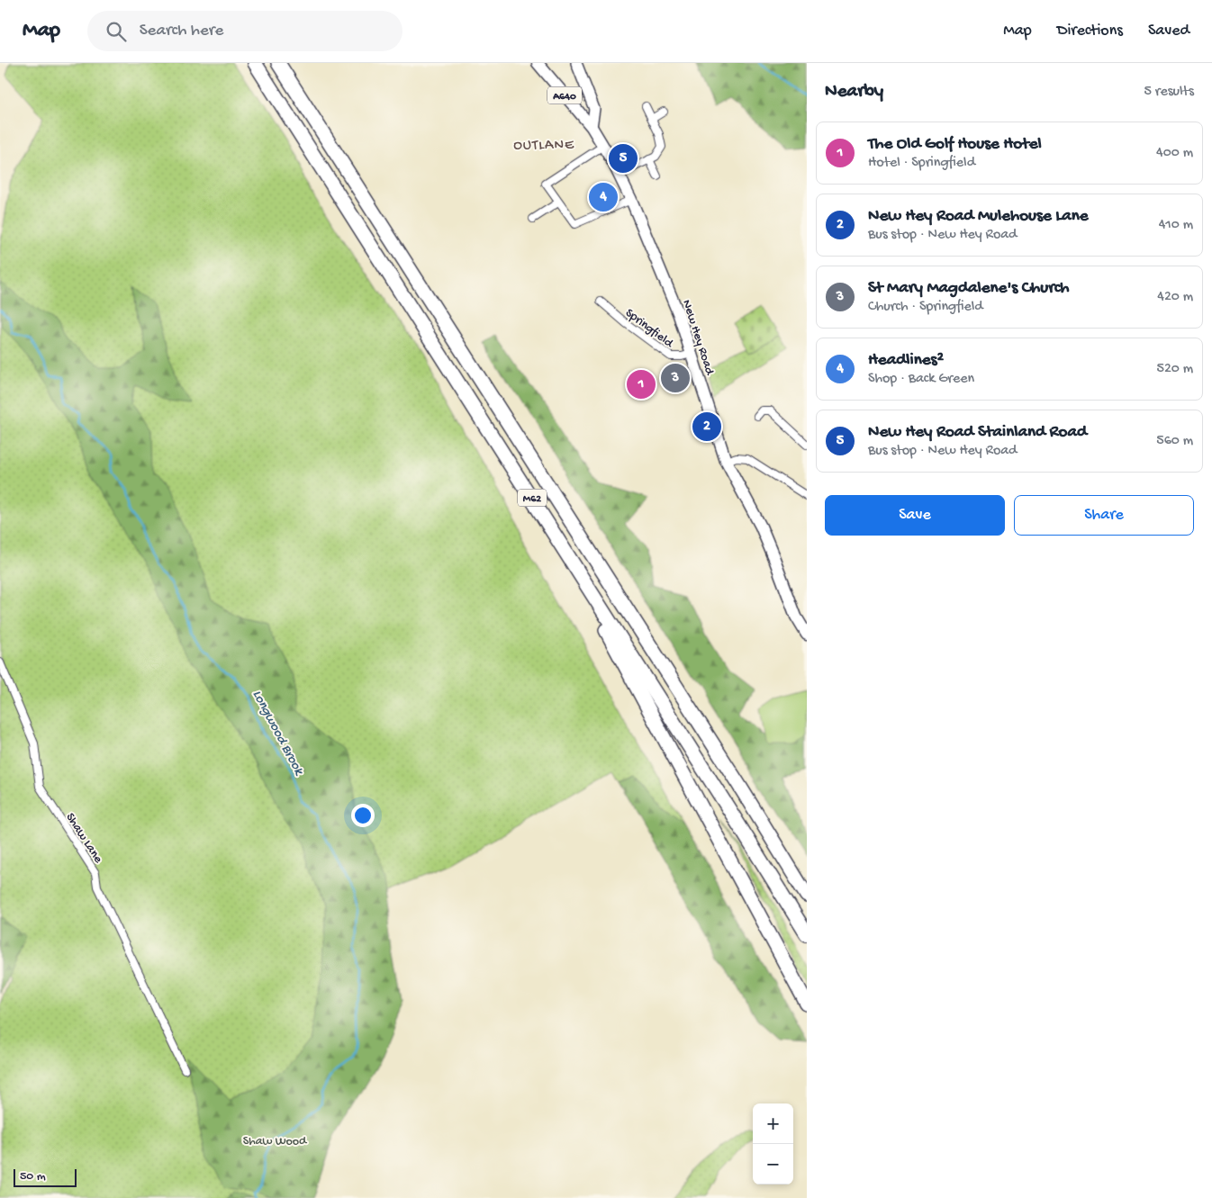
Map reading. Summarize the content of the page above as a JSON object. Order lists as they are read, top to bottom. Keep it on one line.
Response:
{"streets":{"highway":["M62"],"main road":["A640","New Hey Road"],"street":["Springfield","Shaw Lane"]},"crossings":[["Springfield","New Hey Road"]],"districts":["OUTLANE"],"water":["Longwood Brook"],"parks":["Shaw Wood"],"scale_bar":"50 m","page":{"header":"Map","search":"Search here","nav":["Map","Directions","Saved"],"heading":["Nearby","5 results"],"list":[{"mark":"1","name":"The Old Golf House Hotel","note":"Hotel · Springfield","value":"400 m"},{"mark":"2","name":"New Hey Road Mulehouse Lane","note":"Bus stop · New Hey Road","value":"410 m"},{"mark":"3","name":"St Mary Magdalene's Church","note":"Church · Springfield","value":"420 m"},{"mark":"4","name":"Headlines²","note":"Shop · Back Green","value":"520 m"},{"mark":"5","name":"New Hey Road Stainland Road","note":"Bus stop · New Hey Road","value":"560 m"}],"pins":["5","4","3","1","2"],"buttons":["Save","Share"],"map_buttons":["+","−"],"scale":"50 m"}}
